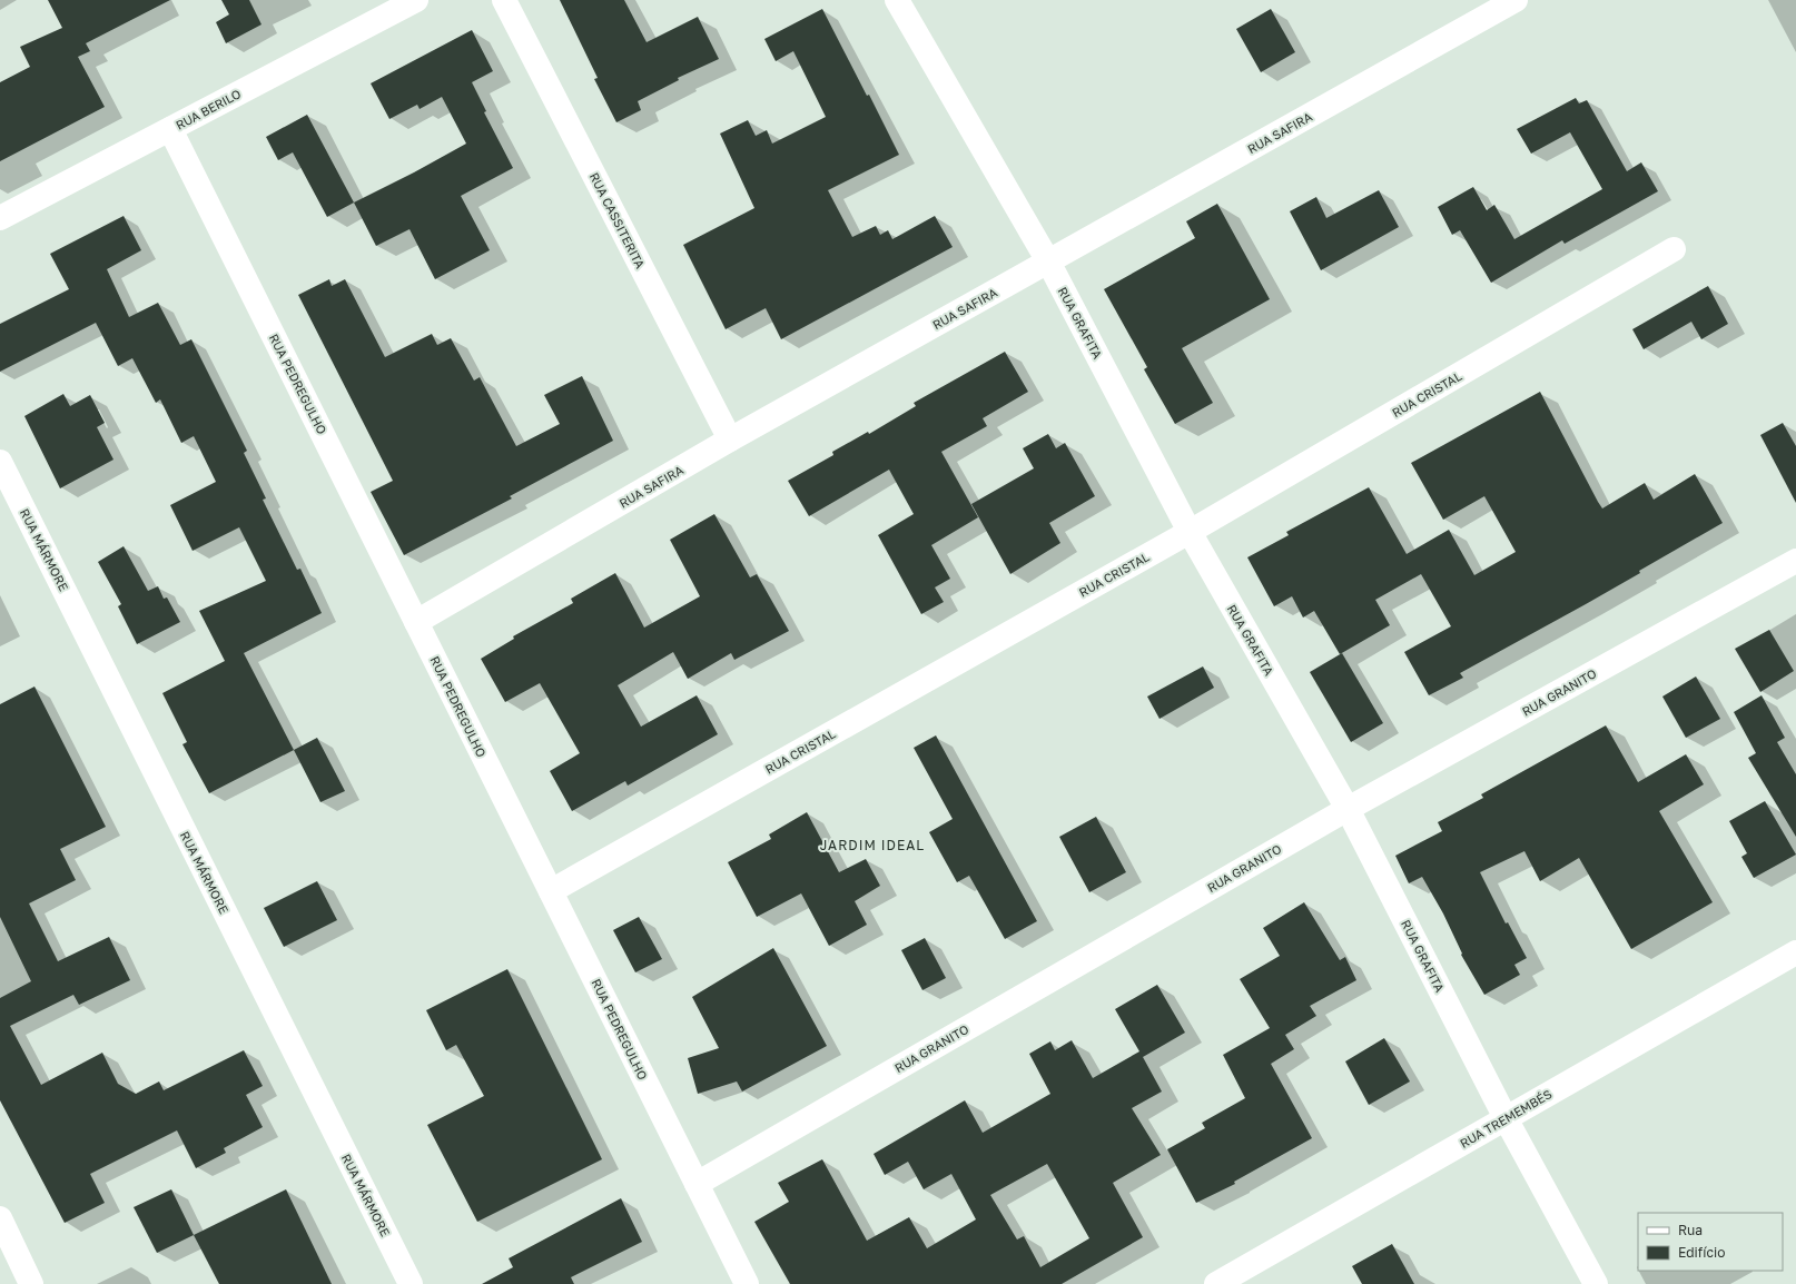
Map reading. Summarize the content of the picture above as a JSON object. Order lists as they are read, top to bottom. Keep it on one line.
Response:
{"streets":{"street":["RUA BERILO","RUA SAFIRA","RUA CASSITERITA","RUA GRAFITA","RUA PEDREGULHO","RUA CRISTAL","RUA MÁRMORE","RUA GRANITO","RUA TREMEMBÉS"]},"crossings":[["RUA BERILO","RUA PEDREGULHO"],["RUA SAFIRA","RUA CASSITERITA"],["RUA SAFIRA","RUA GRAFITA"],["RUA SAFIRA","RUA PEDREGULHO"],["RUA GRAFITA","RUA CRISTAL"],["RUA GRAFITA","RUA GRANITO"],["RUA GRAFITA","RUA TREMEMBÉS"],["RUA PEDREGULHO","RUA CRISTAL"],["RUA PEDREGULHO","RUA GRANITO"]],"districts":["JARDIM IDEAL"],"legend":["Rua","Edifício"]}
